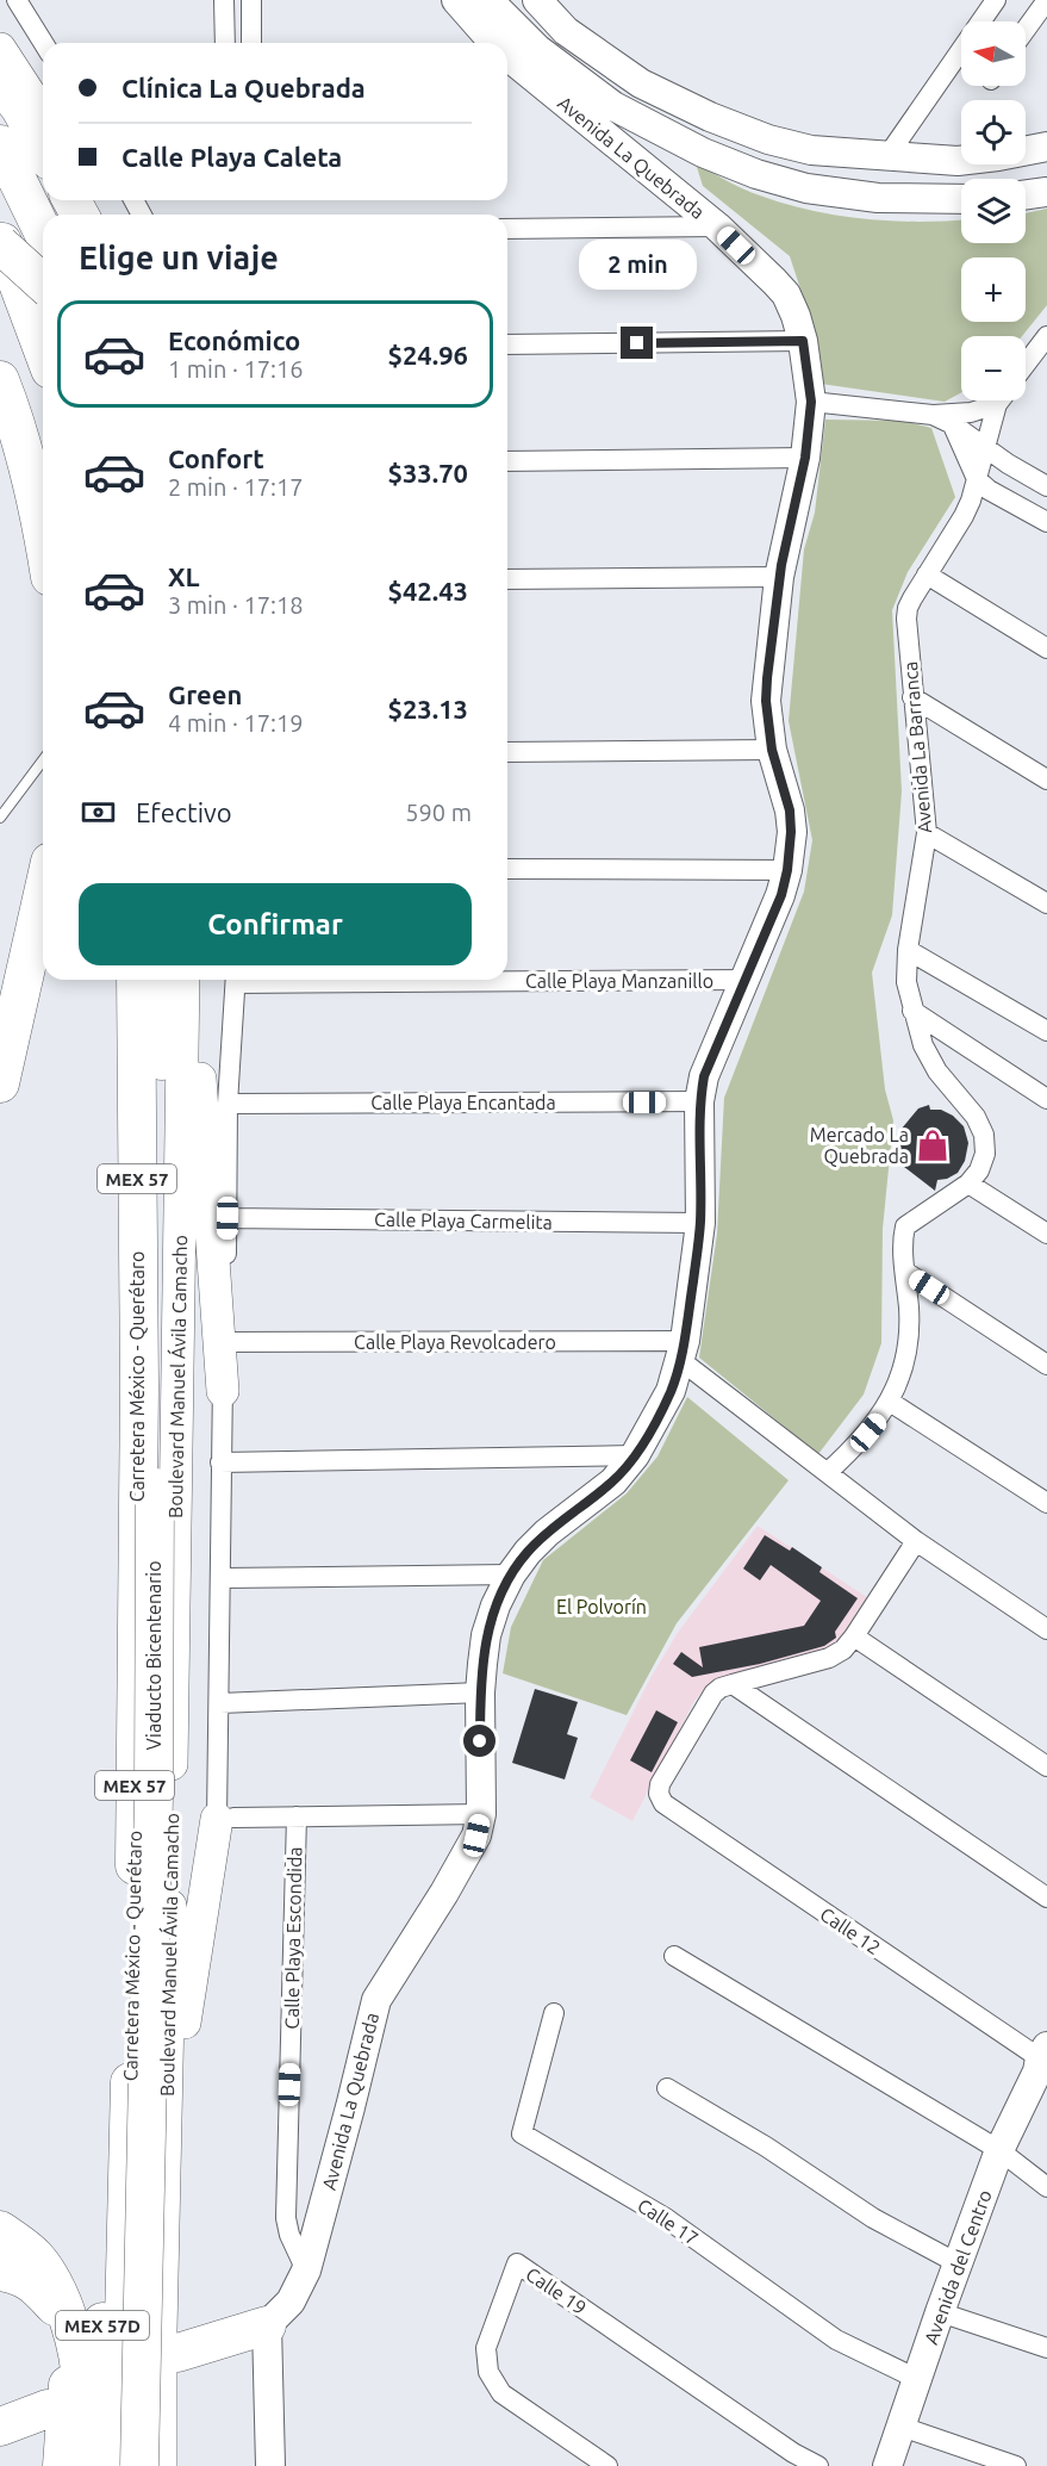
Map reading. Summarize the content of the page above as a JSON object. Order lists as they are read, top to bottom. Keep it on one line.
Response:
{"streets":{"highway":["MEX 57","Carretera México - Querétaro","Viaducto Bicentenario","MEX 57D"],"main road":["Boulevard Manuel Ávila Camacho"],"street":["Avenida La Quebrada","Avenida La Barranca","Calle Playa Manzanillo","Calle Playa Encantada","Calle Playa Carmelita","Calle Playa Revolcadero","Calle 12","Calle Playa Escondida","Calle 17","Avenida del Centro","Calle 19"]},"crossings":[["Avenida La Quebrada","Calle Playa Manzanillo"],["Avenida La Quebrada","Calle Playa Encantada"],["Avenida La Quebrada","Calle Playa Carmelita"],["Avenida La Quebrada","Calle Playa Revolcadero"],["Avenida La Quebrada","Calle Playa Escondida"],["Carretera México - Querétaro","MEX 57D"],["Calle 12","Avenida del Centro"],["Calle 17","Avenida del Centro"]],"parks":["El Polvorín"],"places":{"shop":["Mercado La Quebrada"]},"north":"left","page":{"map_buttons":["+","−"],"banner":["Clínica La Quebrada","Calle Playa Caleta"],"heading":"Elige un viaje","bubble":"2 min","list":[{"name":"Económico","note":"1 min · 17:16","value":"$24.96"},{"name":"Confort","note":"2 min · 17:17","value":"$33.70"},{"name":"XL","note":"3 min · 17:18","value":"$42.43"},{"name":"Green","note":"4 min · 17:19","value":"$23.13"}],"pay":["Efectivo","590 m"],"buttons":"Confirmar"}}
